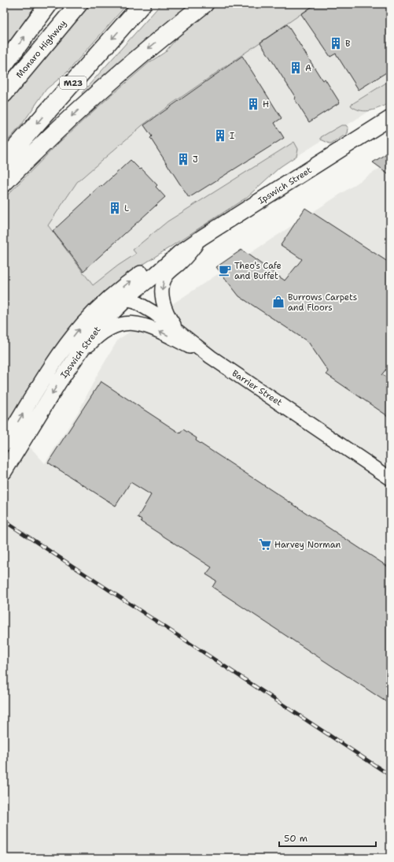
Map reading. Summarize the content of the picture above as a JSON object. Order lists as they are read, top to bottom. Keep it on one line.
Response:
{"streets":{"highway":["Monaro Highway","M23"],"main road":["Ipswich Street"],"street":["Barrier Street"]},"crossings":[["Ipswich Street","Barrier Street"]],"places":{"building":["B","A","H","I","J","L"],"cafe":["Theo's Cafe and Buffet"],"shop":["Burrows Carpets and Floors"],"supermarket":["Harvey Norman"]},"scale_bar":"50 m"}
